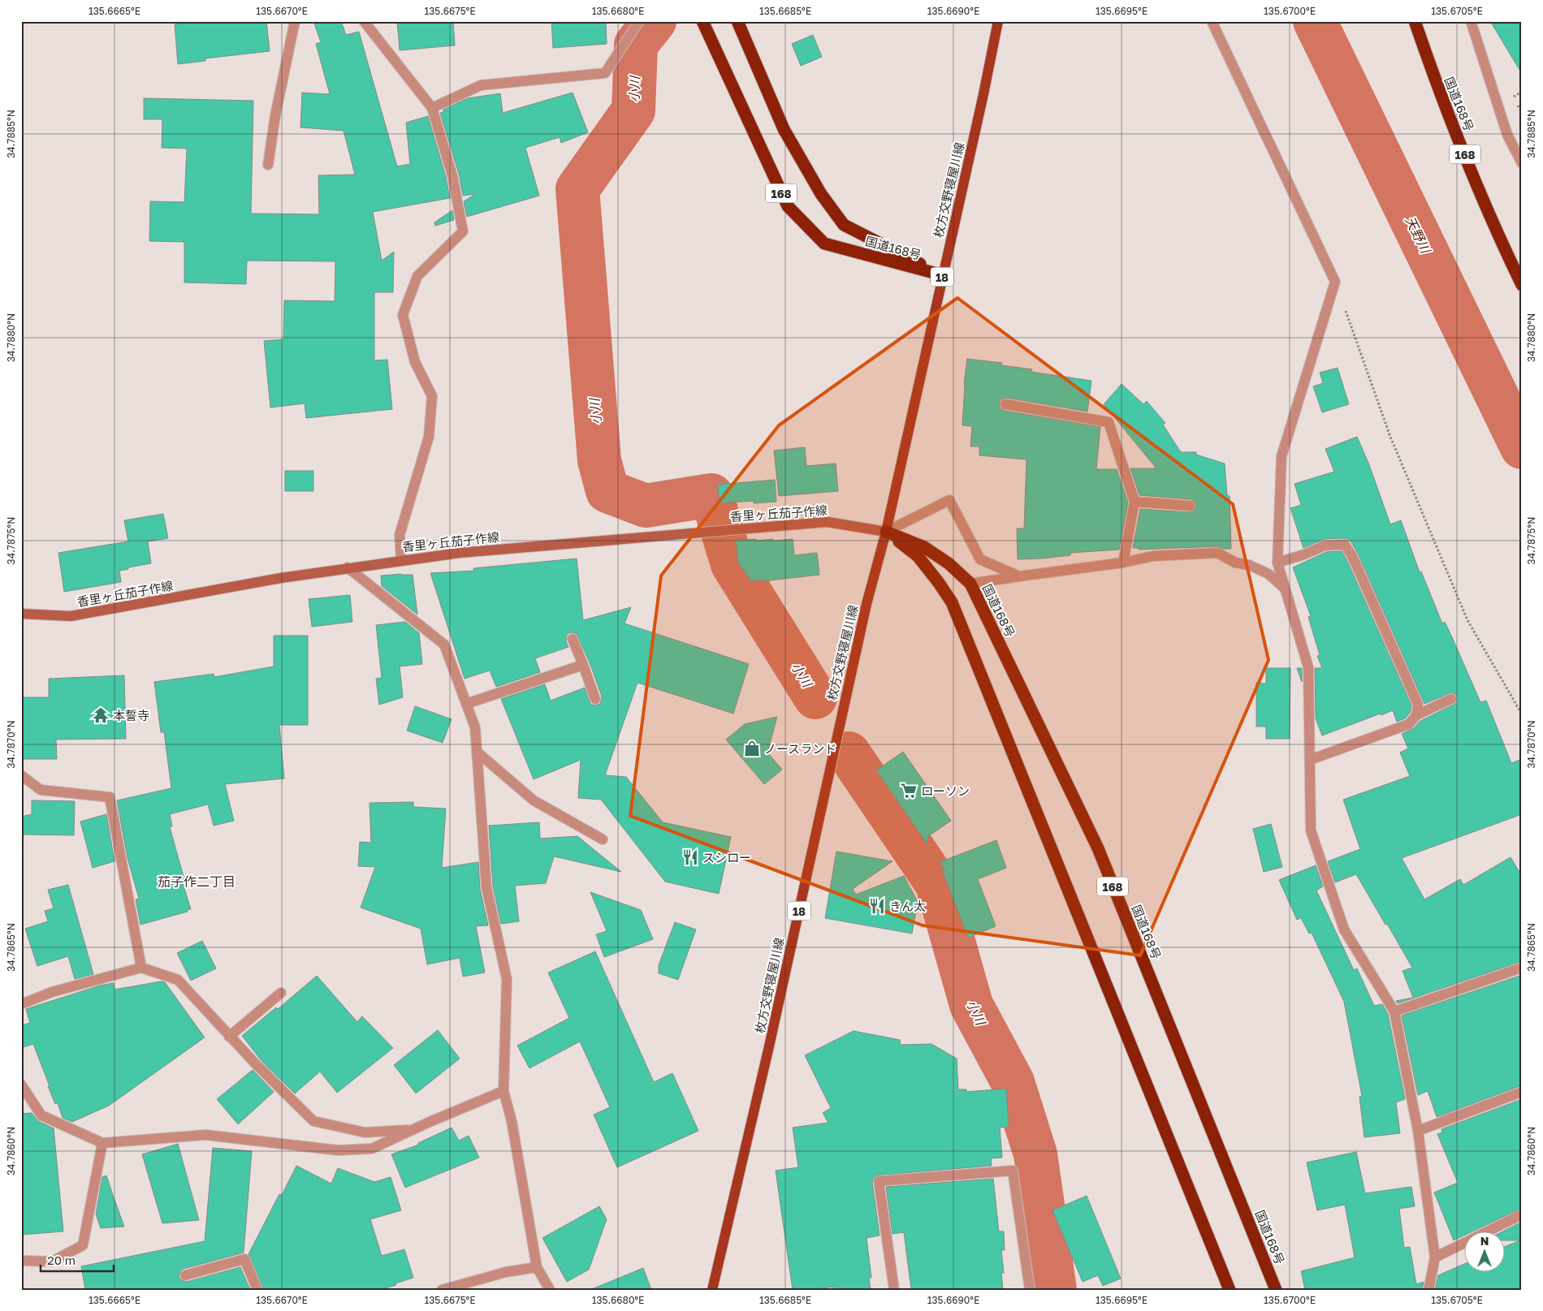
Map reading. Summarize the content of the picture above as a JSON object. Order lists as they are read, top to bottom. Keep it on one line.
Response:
{"streets":{"highway":["国道168号","168"],"main road":["枚方交野寝屋川線","18"],"street":["香里ヶ丘茄子作線"]},"crossings":[["国道168号","枚方交野寝屋川線"],["国道168号","香里ヶ丘茄子作線"],["枚方交野寝屋川線","香里ヶ丘茄子作線"]],"districts":["茄子作二丁目"],"water":["小川","天野川"],"places":{"temple":["本誓寺"],"shop":["ノースランド"],"supermarket":["ローソン"],"restaurant":["スシロー","きん太"]},"scale_bar":"20 m","north":"top","coordinates":["135.6665°E","135.6670°E","135.6675°E","135.6680°E","135.6685°E","135.6690°E","135.6695°E","135.6700°E","135.6705°E","34.7885°N","34.7880°N","34.7875°N","34.7870°N","34.7865°N","34.7860°N"]}
